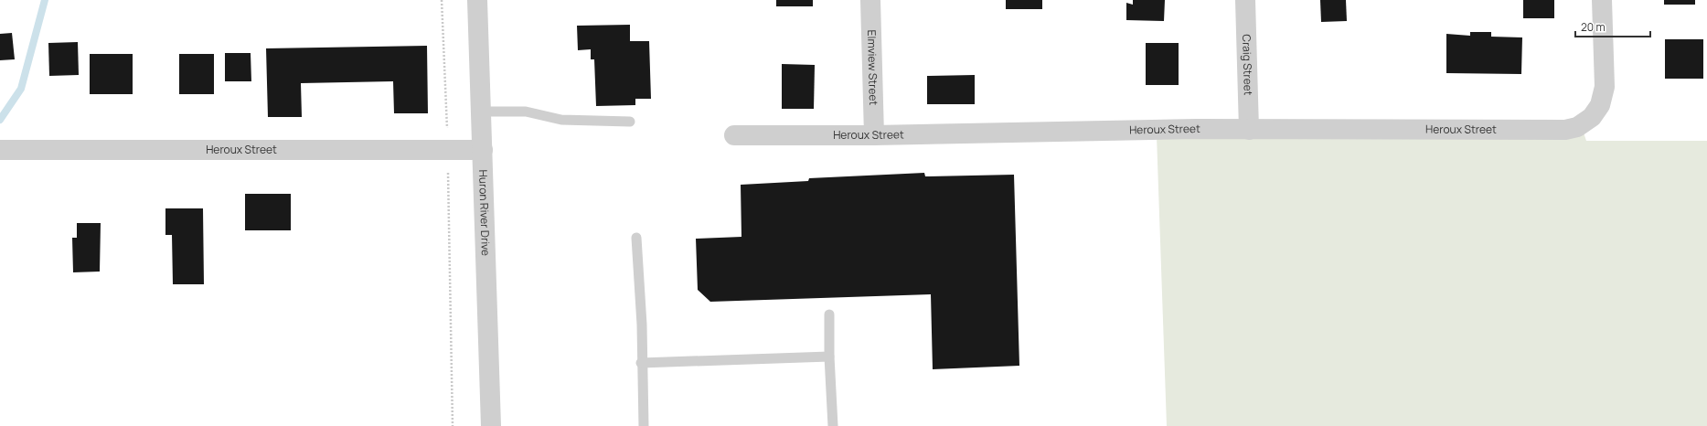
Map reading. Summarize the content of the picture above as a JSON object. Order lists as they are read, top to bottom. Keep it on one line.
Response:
{"streets":{"street":["Craig Street","Elmview Street","Heroux Street","Huron River Drive"]},"crossings":[["Craig Street","Heroux Street"],["Elmview Street","Heroux Street"],["Heroux Street","Huron River Drive"]],"scale_bar":"20 m"}
